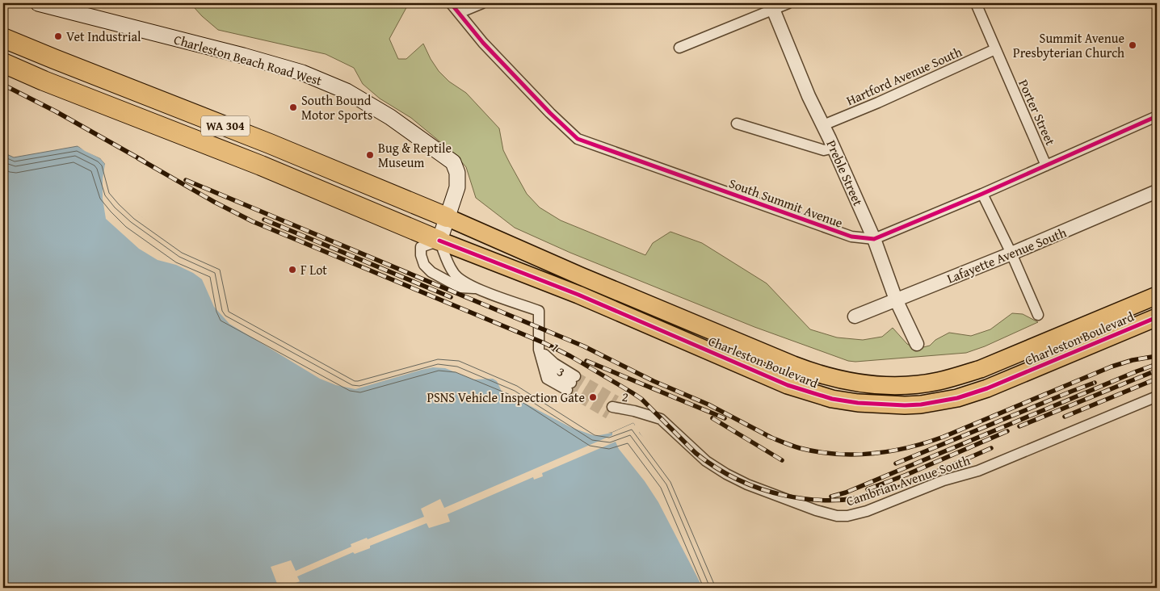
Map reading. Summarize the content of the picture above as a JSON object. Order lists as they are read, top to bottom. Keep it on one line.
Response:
{"streets":{"highway":["WA 304","Charleston Boulevard"],"main road":["Charleston Beach Road West"],"street":["Hartford Avenue South","Porter Street","Preble Street","South Summit Avenue","Lafayette Avenue South","1","3","Cambrian Avenue South"]},"crossings":[["Charleston Beach Road West","WA 304"],["Charleston Beach Road West","Charleston Boulevard"],["Hartford Avenue South","Porter Street"],["Hartford Avenue South","Preble Street"],["Porter Street","South Summit Avenue"],["WA 304","Charleston Boulevard"],["Preble Street","South Summit Avenue"],["Preble Street","Lafayette Avenue South"],["1","3"]],"places":["Vet Industrial","Summit Avenue Presbyterian Church","South Bound Motor Sports","Bug & Reptile Museum","F Lot","PSNS Vehicle Inspection Gate"]}
